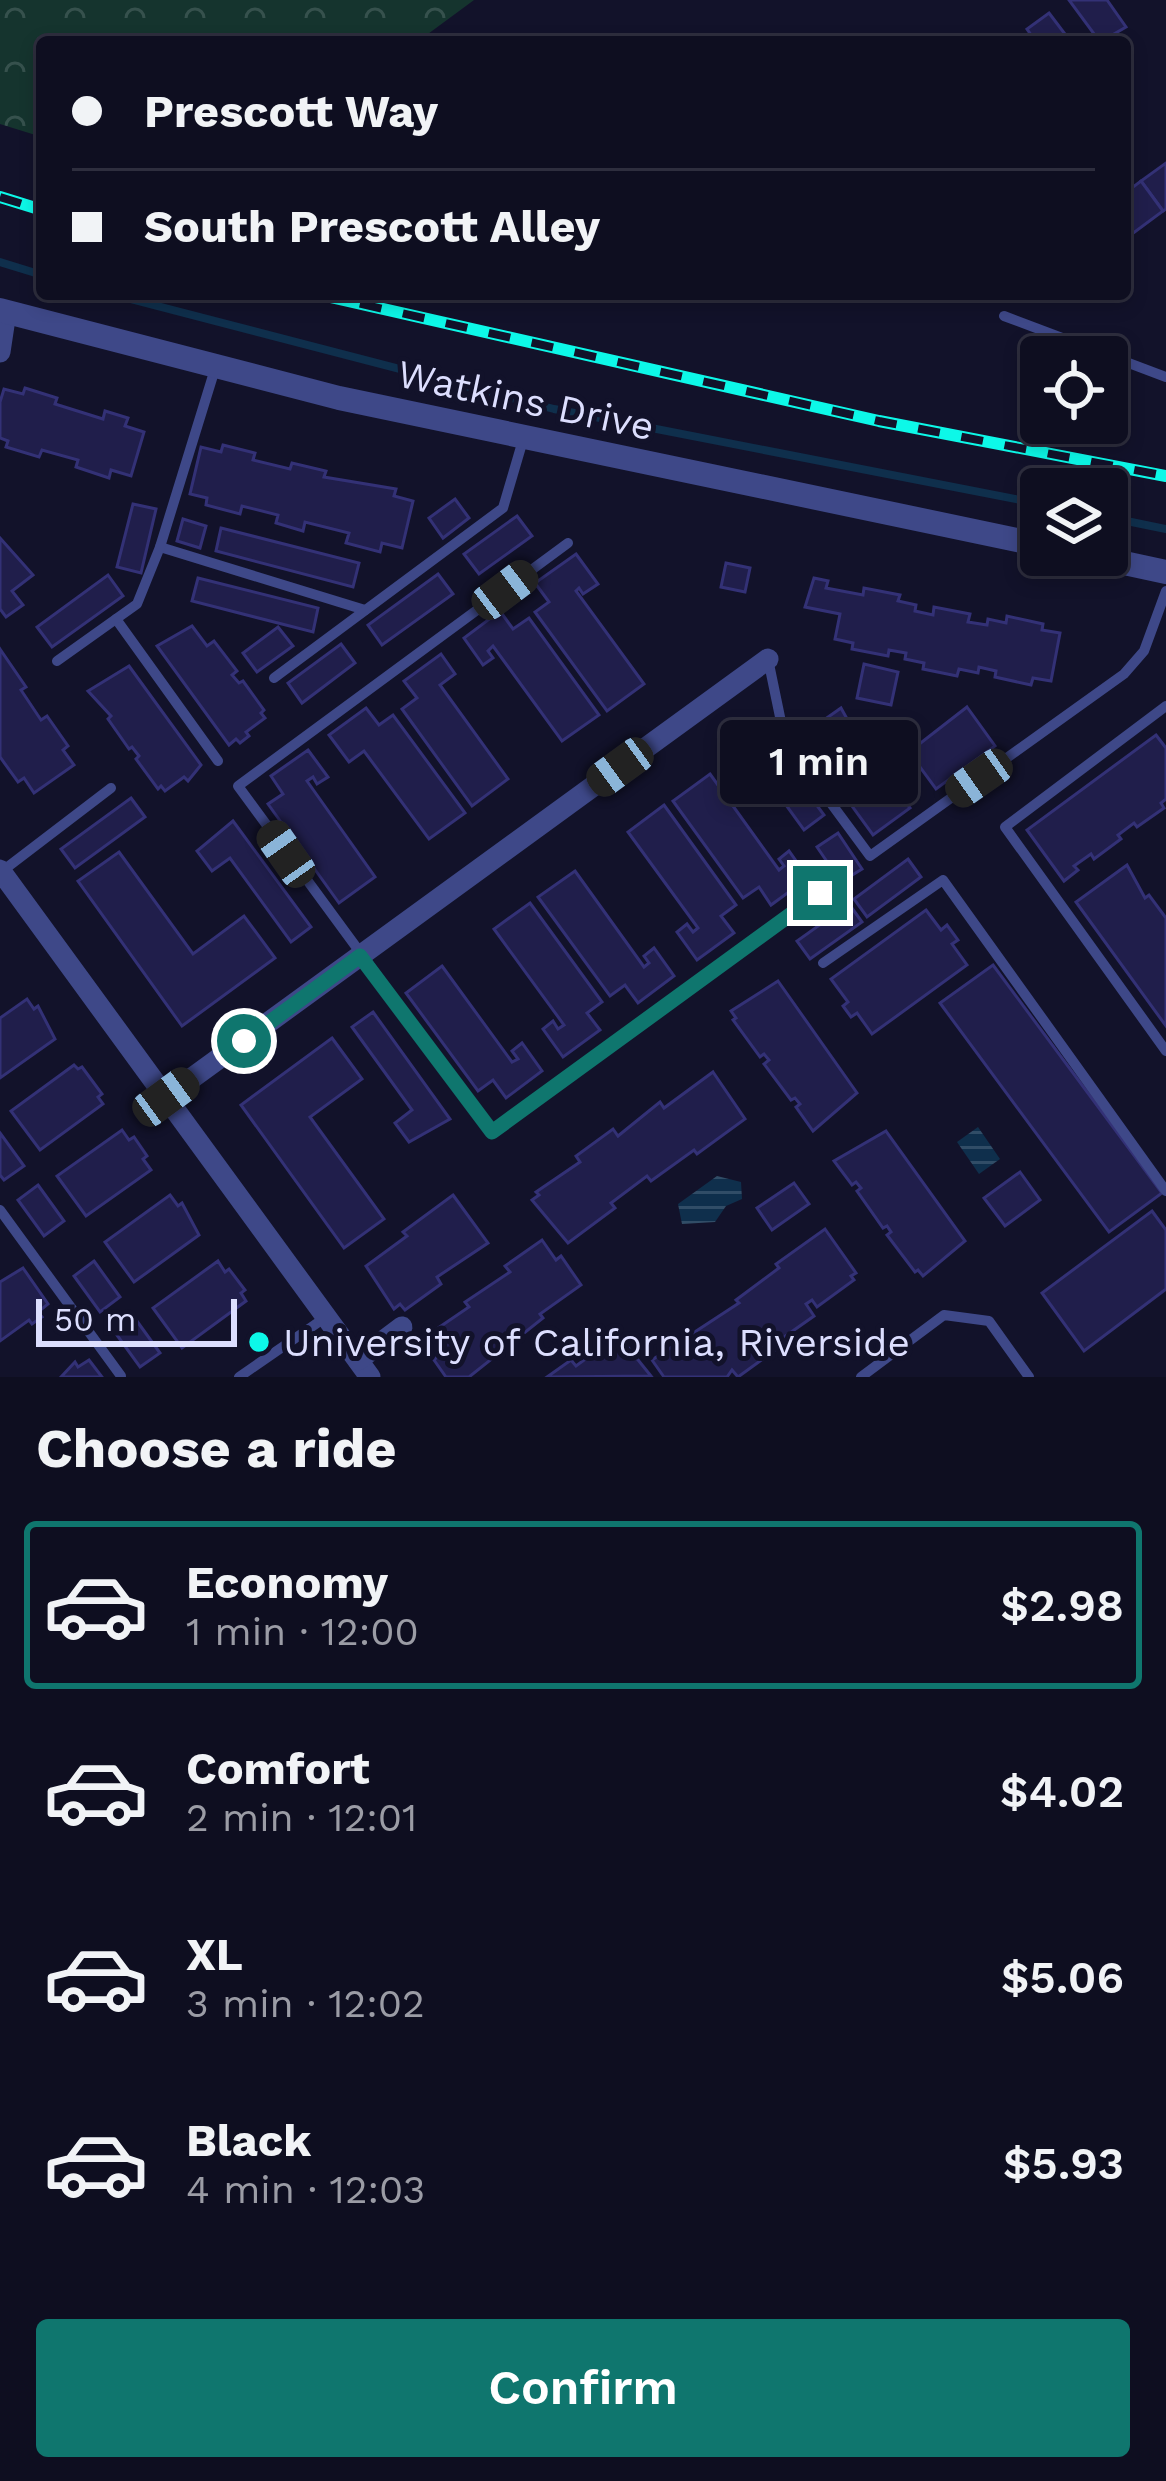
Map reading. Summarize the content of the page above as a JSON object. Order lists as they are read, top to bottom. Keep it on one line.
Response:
{"streets":{"street":["Watkins Drive"]},"places":["University of California, Riverside"],"scale_bar":"50 m","page":{"banner":["Prescott Way","South Prescott Alley"],"bubble":"1 min","scale":"50 m","heading":"Choose a ride","list":[{"name":"Economy","note":"1 min · 12:00","value":"$2.98"},{"name":"Comfort","note":"2 min · 12:01","value":"$4.02"},{"name":"XL","note":"3 min · 12:02","value":"$5.06"},{"name":"Black","note":"4 min · 12:03","value":"$5.93"}],"buttons":"Confirm"}}
